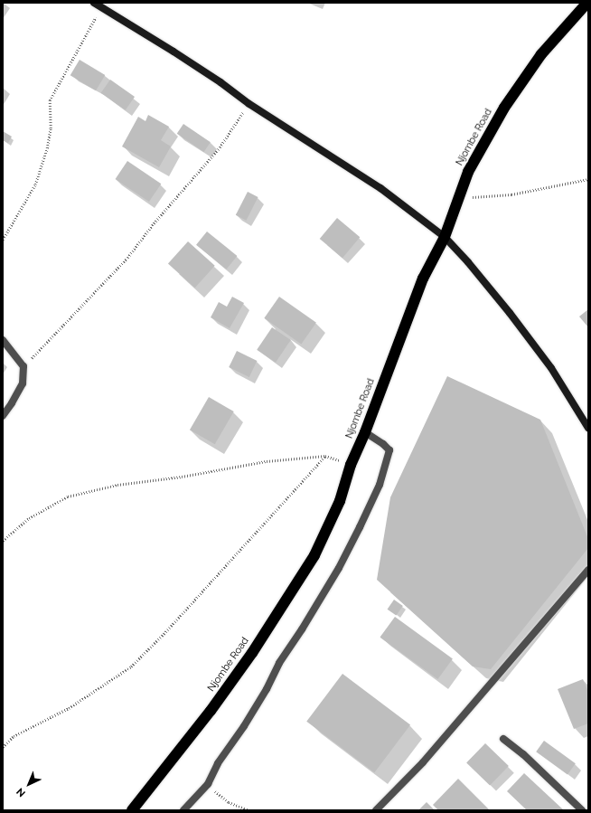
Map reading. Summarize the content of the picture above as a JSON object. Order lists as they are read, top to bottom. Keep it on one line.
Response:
{"streets":{"highway":["Njombe Road"]},"north":"bottom left"}
